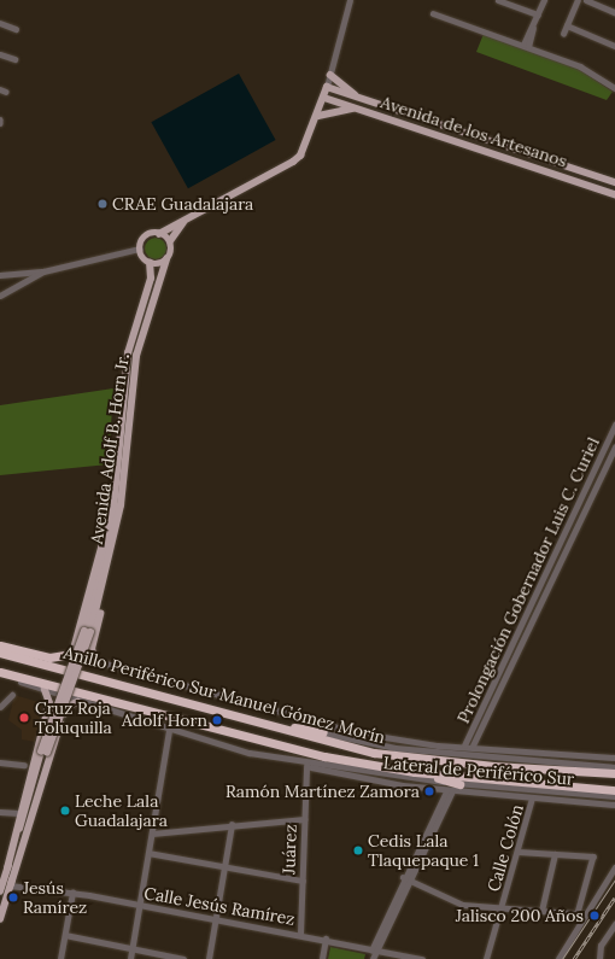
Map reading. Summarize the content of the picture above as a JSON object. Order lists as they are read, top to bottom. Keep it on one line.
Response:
{"streets":{"highway":["Anillo Periférico Sur Manuel Gómez Morín"],"main road":["Avenida de los Artesanos","Avenida Adolf B. Horn Jr."],"street":["Prolongación Gobernador Luis C. Curiel","Lateral de Periférico Sur","Calle Colón","Juárez","Calle Jesús Ramírez"]},"crossings":[["Avenida Adolf B. Horn Jr.","Calle Jesús Ramírez"],["Juárez","Calle Jesús Ramírez"]],"places":["CRAE Guadalajara","Cruz Roja Toluquilla","Adolf Horn","Ramón Martínez Zamora","Leche Lala Guadalajara","Cedis Lala Tlaquepaque 1","Jesús Ramírez","Jalisco 200 Años"]}
